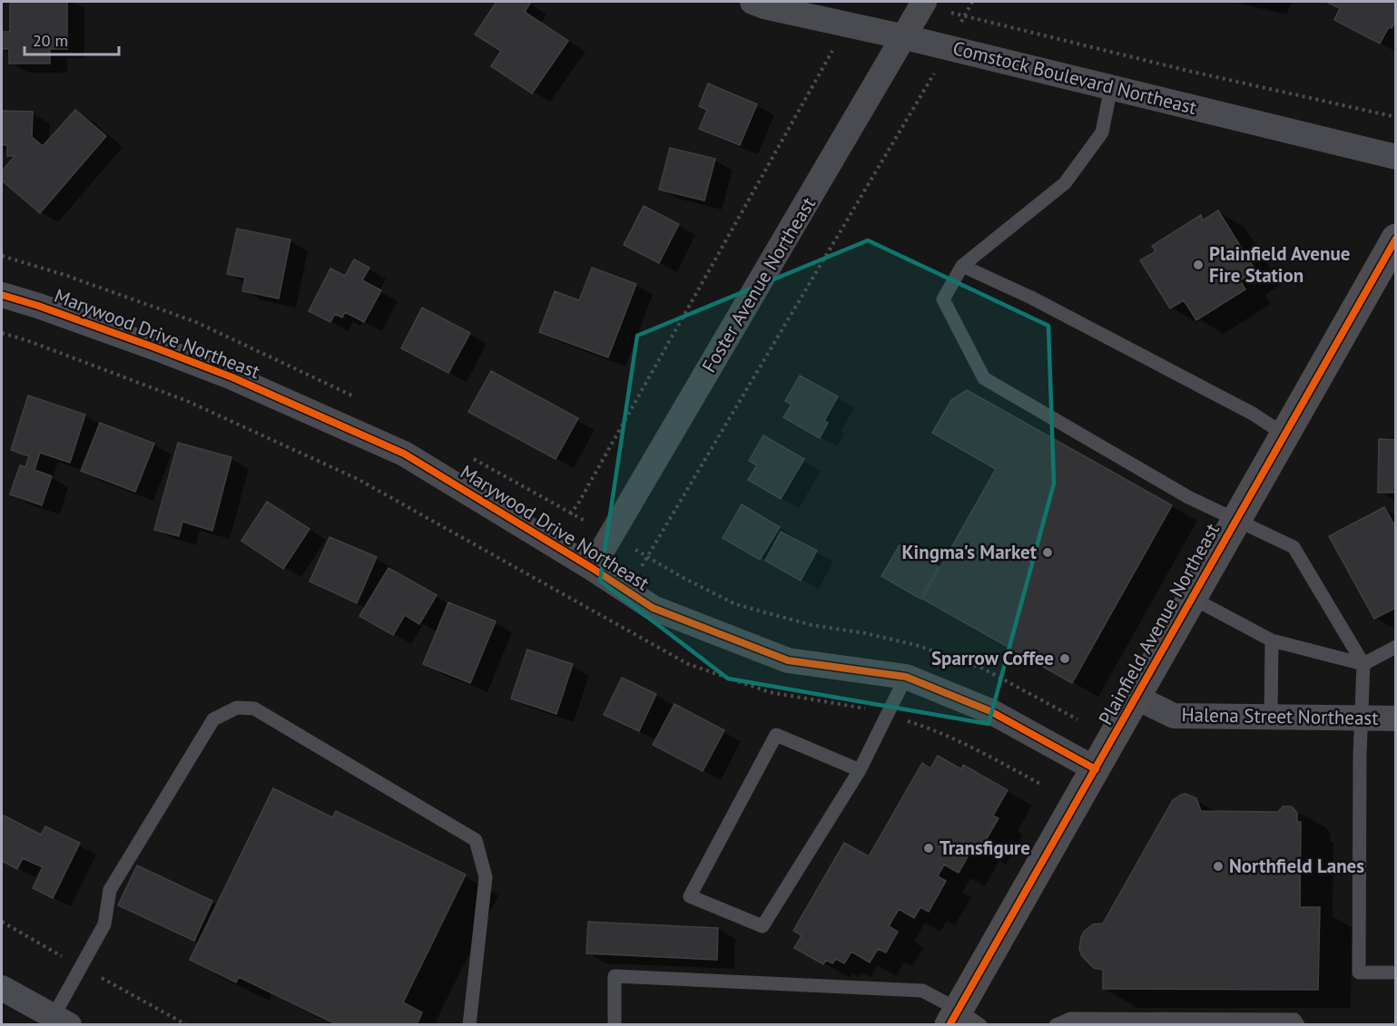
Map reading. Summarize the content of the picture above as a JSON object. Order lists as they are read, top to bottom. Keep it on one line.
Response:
{"streets":{"main road":["Plainfield Avenue Northeast"],"street":["Comstock Boulevard Northeast","Foster Avenue Northeast","Marywood Drive Northeast","Halena Street Northeast"]},"crossings":[["Comstock Boulevard Northeast","Foster Avenue Northeast"],["Foster Avenue Northeast","Marywood Drive Northeast"],["Marywood Drive Northeast","Plainfield Avenue Northeast"],["Plainfield Avenue Northeast","Halena Street Northeast"]],"places":["Plainfield Avenue Fire Station","Kingma's Market","Sparrow Coffee","Transfigure","Northfield Lanes"],"scale_bar":"20 m"}
